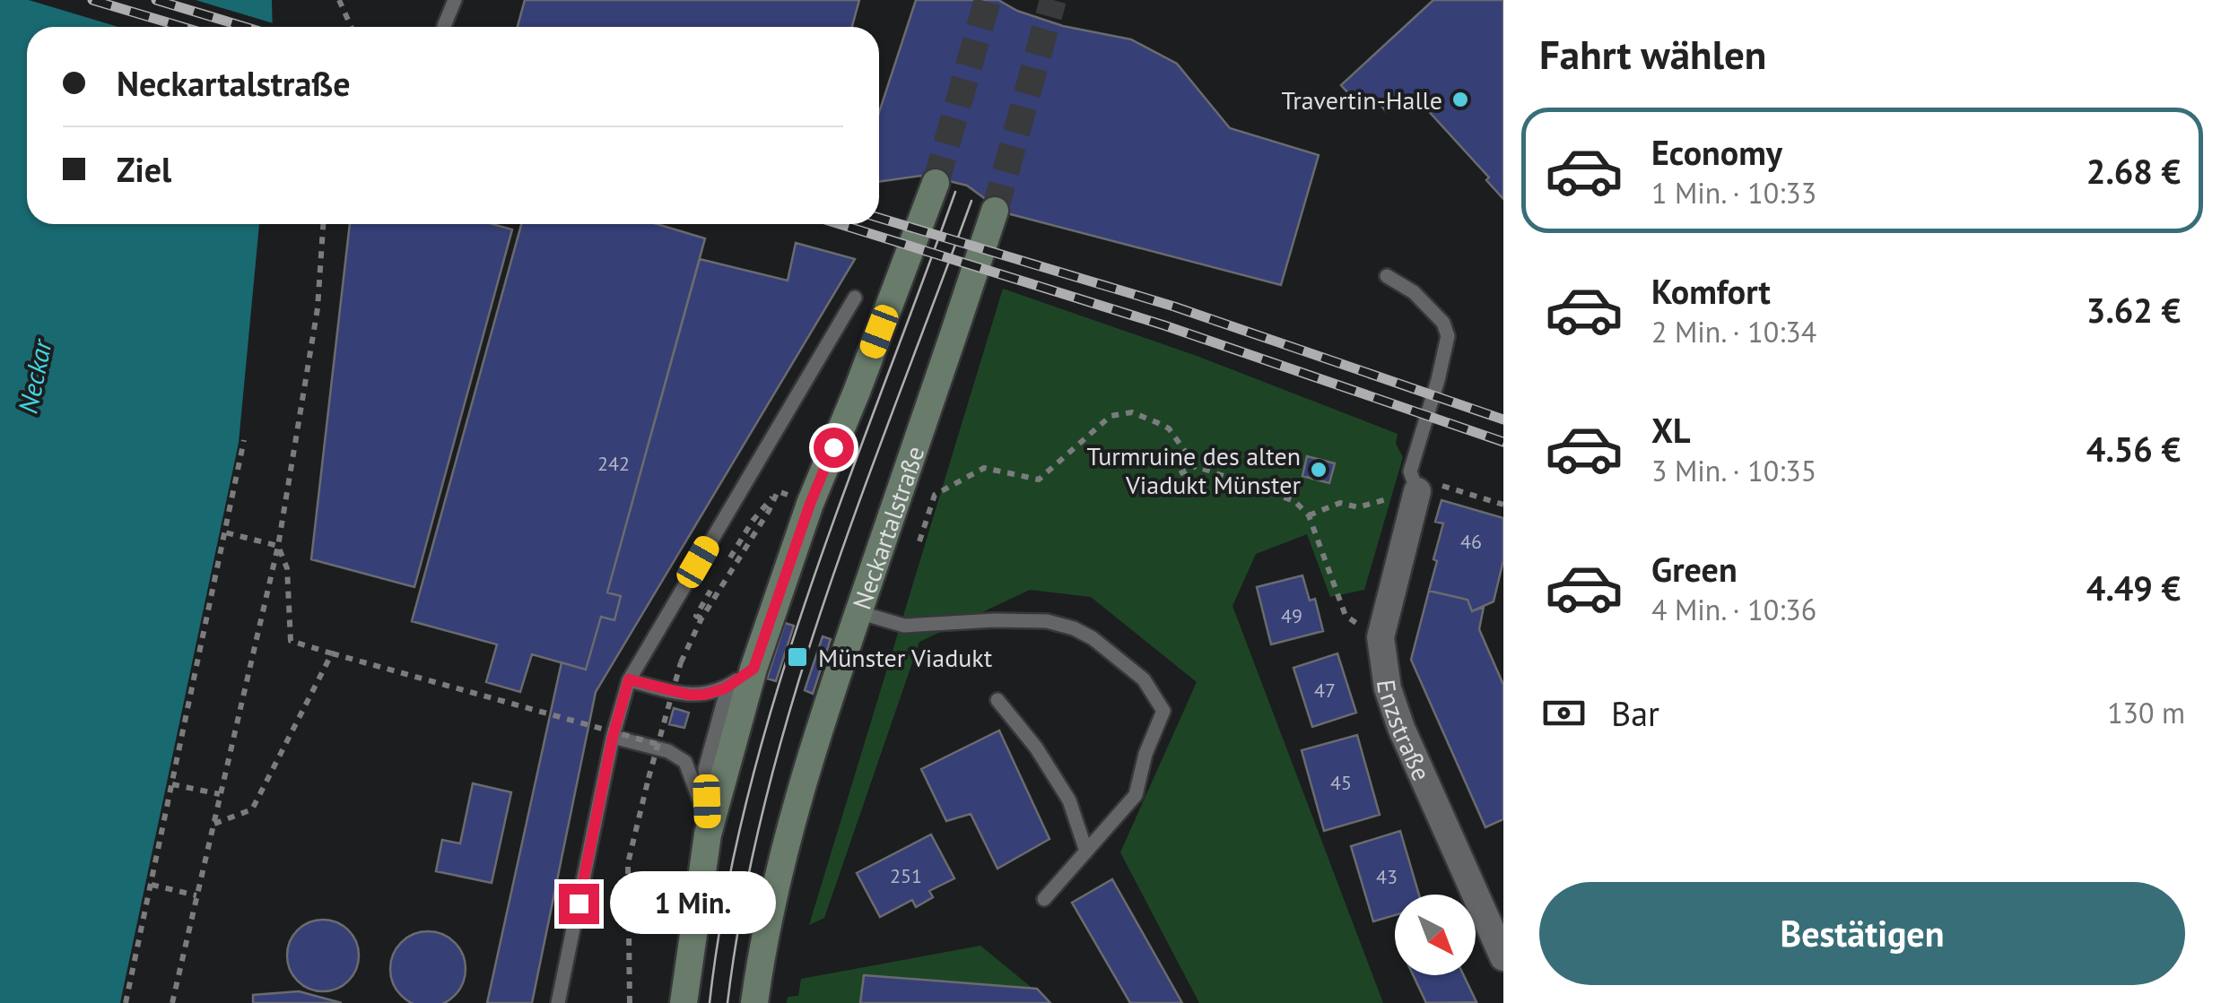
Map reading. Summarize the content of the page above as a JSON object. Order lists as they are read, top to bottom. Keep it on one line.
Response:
{"streets":{"main road":["Neckartalstraße"],"street":["Enzstraße"]},"water":["Neckar"],"places":{"other":["Travertin-Halle","Turmruine des alten Viadukt Münster"],"transit":["Münster Viadukt"]},"house_numbers":["242","46","49","47","45","251","43"],"north":"bottom right","page":{"heading":"Fahrt wählen","banner":["Neckartalstraße","Ziel"],"list":[{"name":"Economy","note":"1 Min. · 10:33","value":"2.68 €"},{"name":"Komfort","note":"2 Min. · 10:34","value":"3.62 €"},{"name":"XL","note":"3 Min. · 10:35","value":"4.56 €"},{"name":"Green","note":"4 Min. · 10:36","value":"4.49 €"}],"pay":["Bar","130 m"],"buttons":"Bestätigen","bubble":"1 Min."}}
